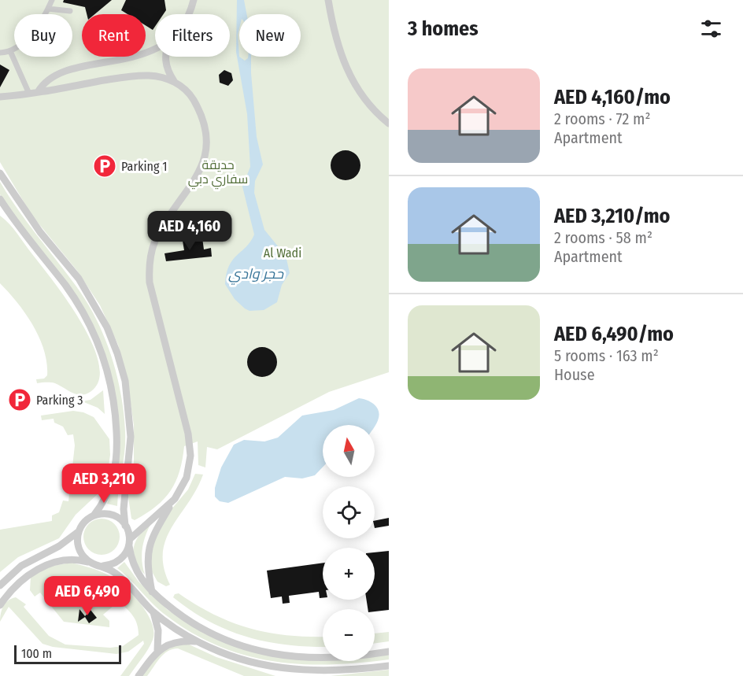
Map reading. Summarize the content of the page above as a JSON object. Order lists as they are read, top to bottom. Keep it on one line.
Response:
{"water":["حجر وادي"],"parks":["حديقة سفاري دبي","Al Wadi"],"places":{"parking":["Parking 1","Parking 3"]},"scale_bar":"100 m","north":"top","page":{"heading":"3 homes","chip":["Buy","Rent","Filters","New"],"list":[{"name":"AED 4,160/mo","note":"2 rooms · 72 m² · Apartment"},{"name":"AED 3,210/mo","note":"2 rooms · 58 m² · Apartment"},{"name":"AED 6,490/mo","note":"5 rooms · 163 m² · House"}],"price":["AED 4,160","AED 3,210","AED 6,490"],"map_buttons":["+","−"],"scale":"100 m"}}
